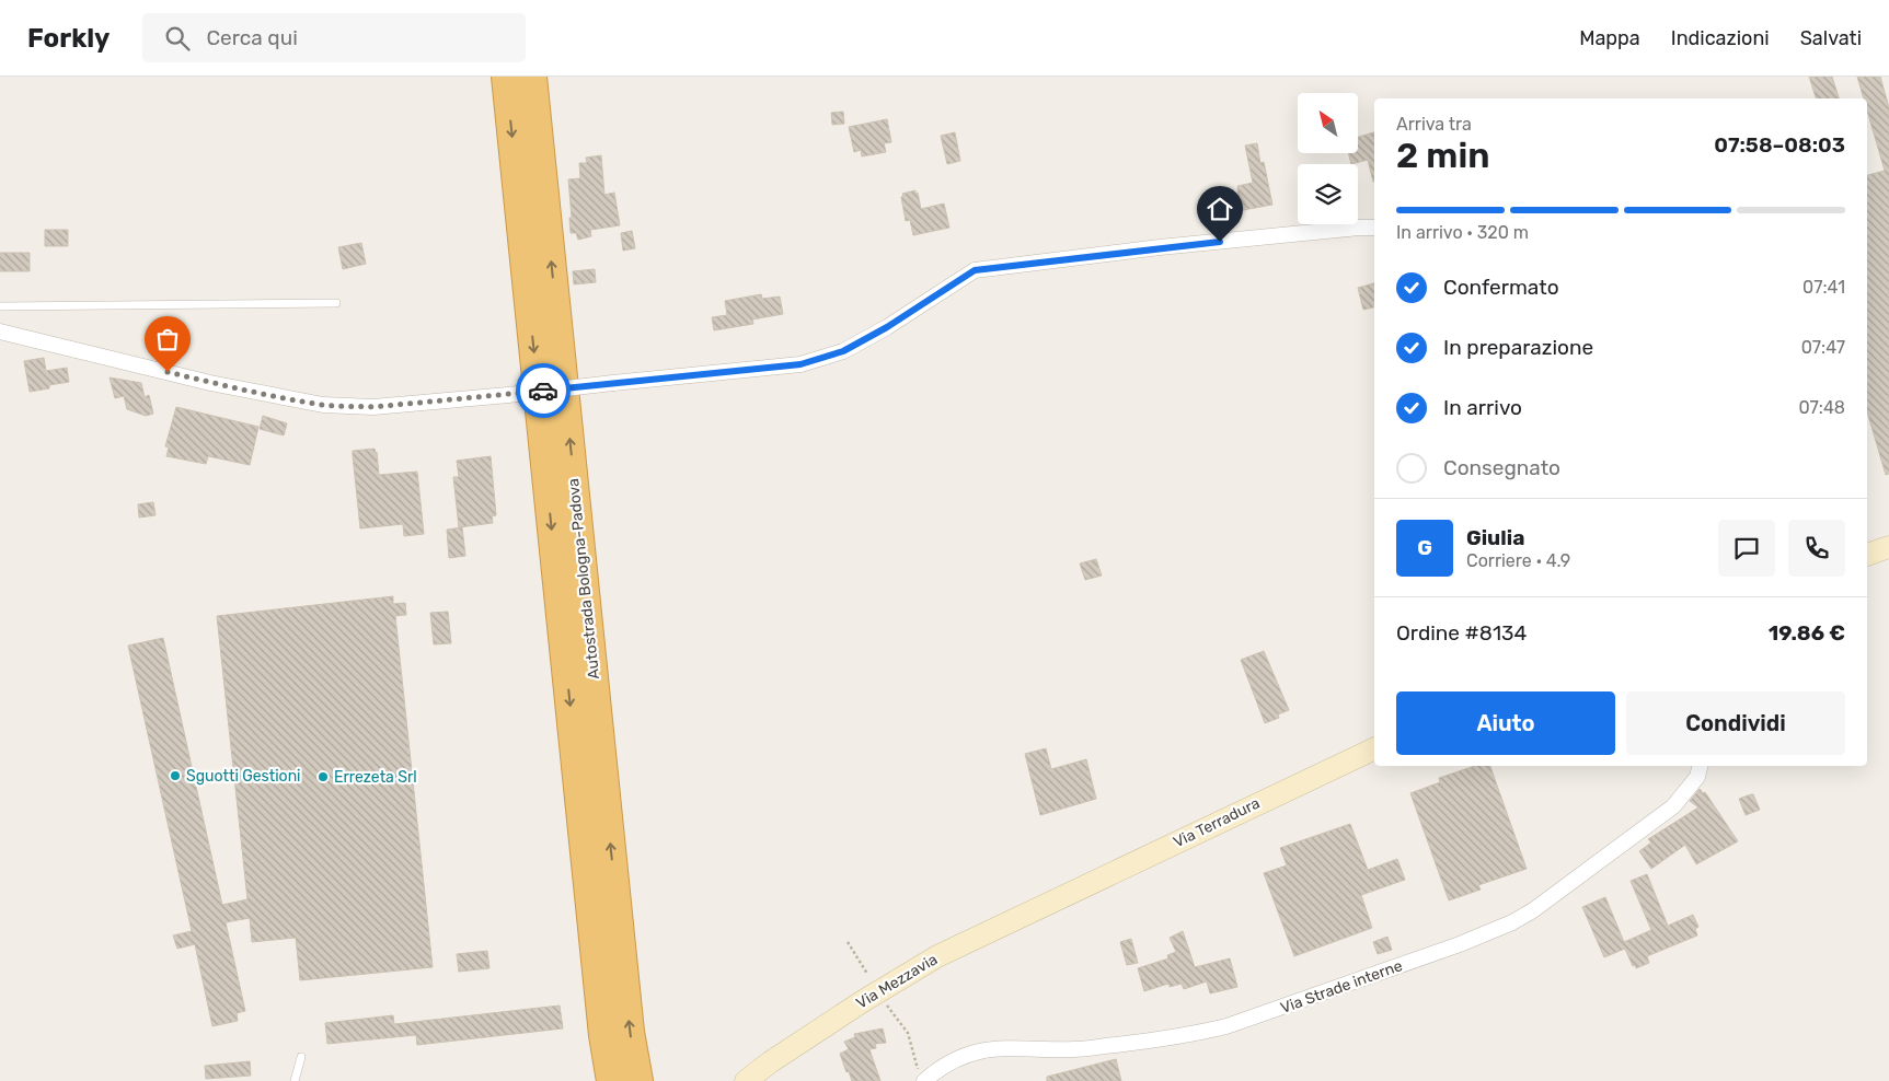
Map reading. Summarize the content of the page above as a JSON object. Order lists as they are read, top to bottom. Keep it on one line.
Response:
{"streets":{"highway":["Autostrada Bologna-Padova"],"main road":["Via Terradura","Via Mezzavia"],"street":["Via Strade interne"]},"crossings":[["Via Terradura","Via Mezzavia"]],"places":["Sguotti Gestioni","Errezeta Srl"],"north":"top left","page":{"header":"Forkly","search":"Cerca qui","nav":["Mappa","Indicazioni","Salvati"],"heading":["2 min","Arriva tra","07:58–08:03"],"panel":["Giulia","Corriere · 4.9","Ordine #8134","19.86 €"],"bar":"In arrivo · 320 m","list":[["Confermato","07:41"],["In preparazione","07:47"],["In arrivo","07:48"],"Consegnato"],"round":"G","buttons":["Aiuto","Condividi"]}}
